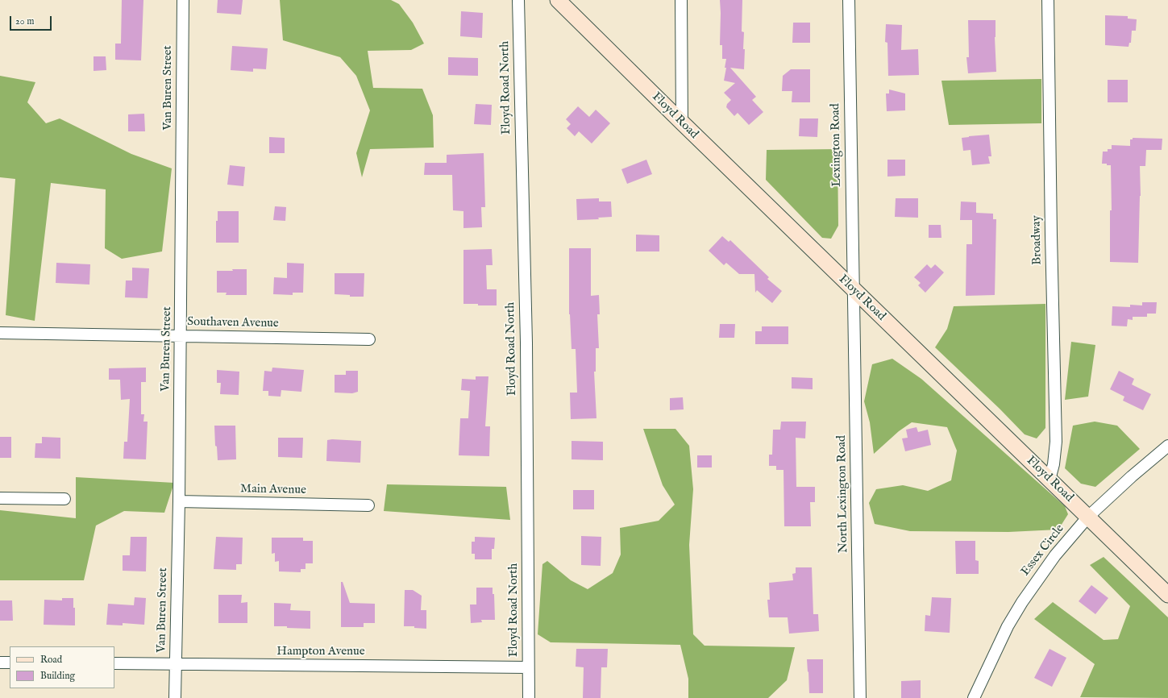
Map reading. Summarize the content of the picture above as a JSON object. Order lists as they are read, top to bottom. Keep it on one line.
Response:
{"streets":{"street":["Van Buren Street","Floyd Road North","Floyd Road","Lexington Road","Broadway","Southaven Avenue","Main Avenue","North Lexington Road","Essex Circle","Hampton Avenue"]},"crossings":[["Van Buren Street","Southaven Avenue"],["Van Buren Street","Main Avenue"],["Van Buren Street","Hampton Avenue"],["Floyd Road North","Hampton Avenue"],["Floyd Road","Lexington Road"],["Floyd Road","Broadway"],["Floyd Road","North Lexington Road"],["Floyd Road","Essex Circle"],["Lexington Road","North Lexington Road"]],"legend":["Road","Building"],"scale_bar":"20 m"}
